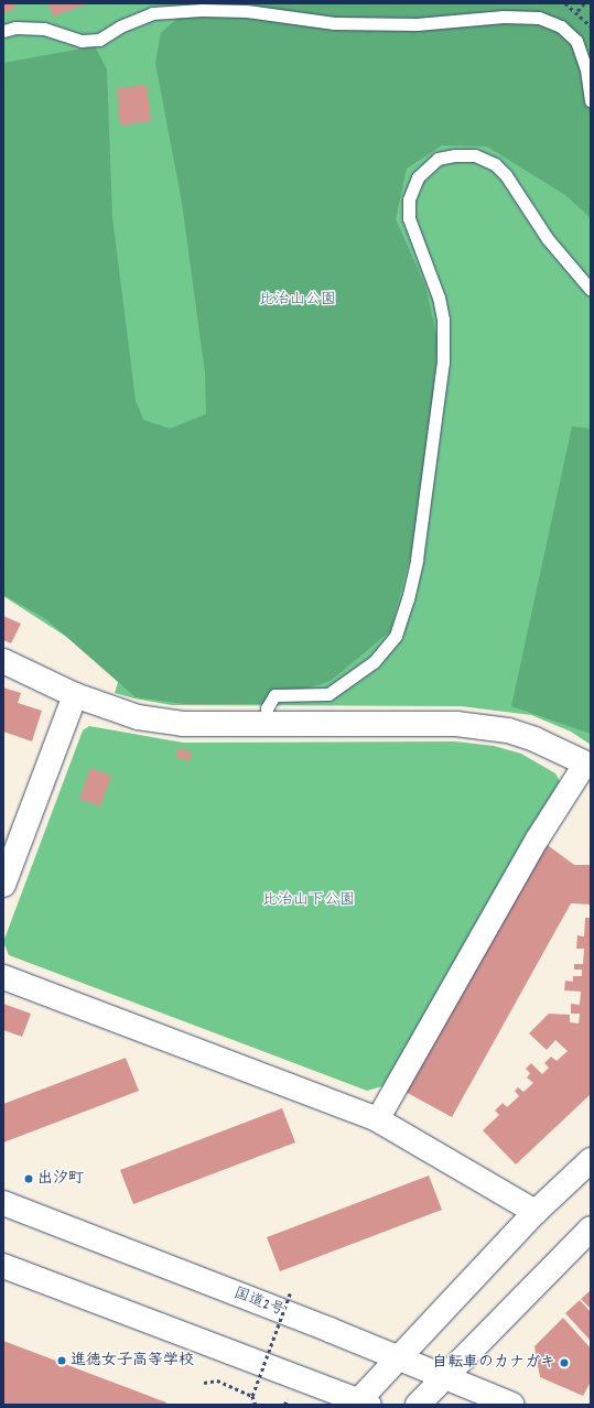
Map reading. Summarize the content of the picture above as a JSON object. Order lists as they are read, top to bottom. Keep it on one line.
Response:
{"streets":{"main road":["国道2号"]},"parks":["比治山公園","比治山下公園"],"places":["出汐町","進徳女子高等学校","自転車のカナガキ"]}
